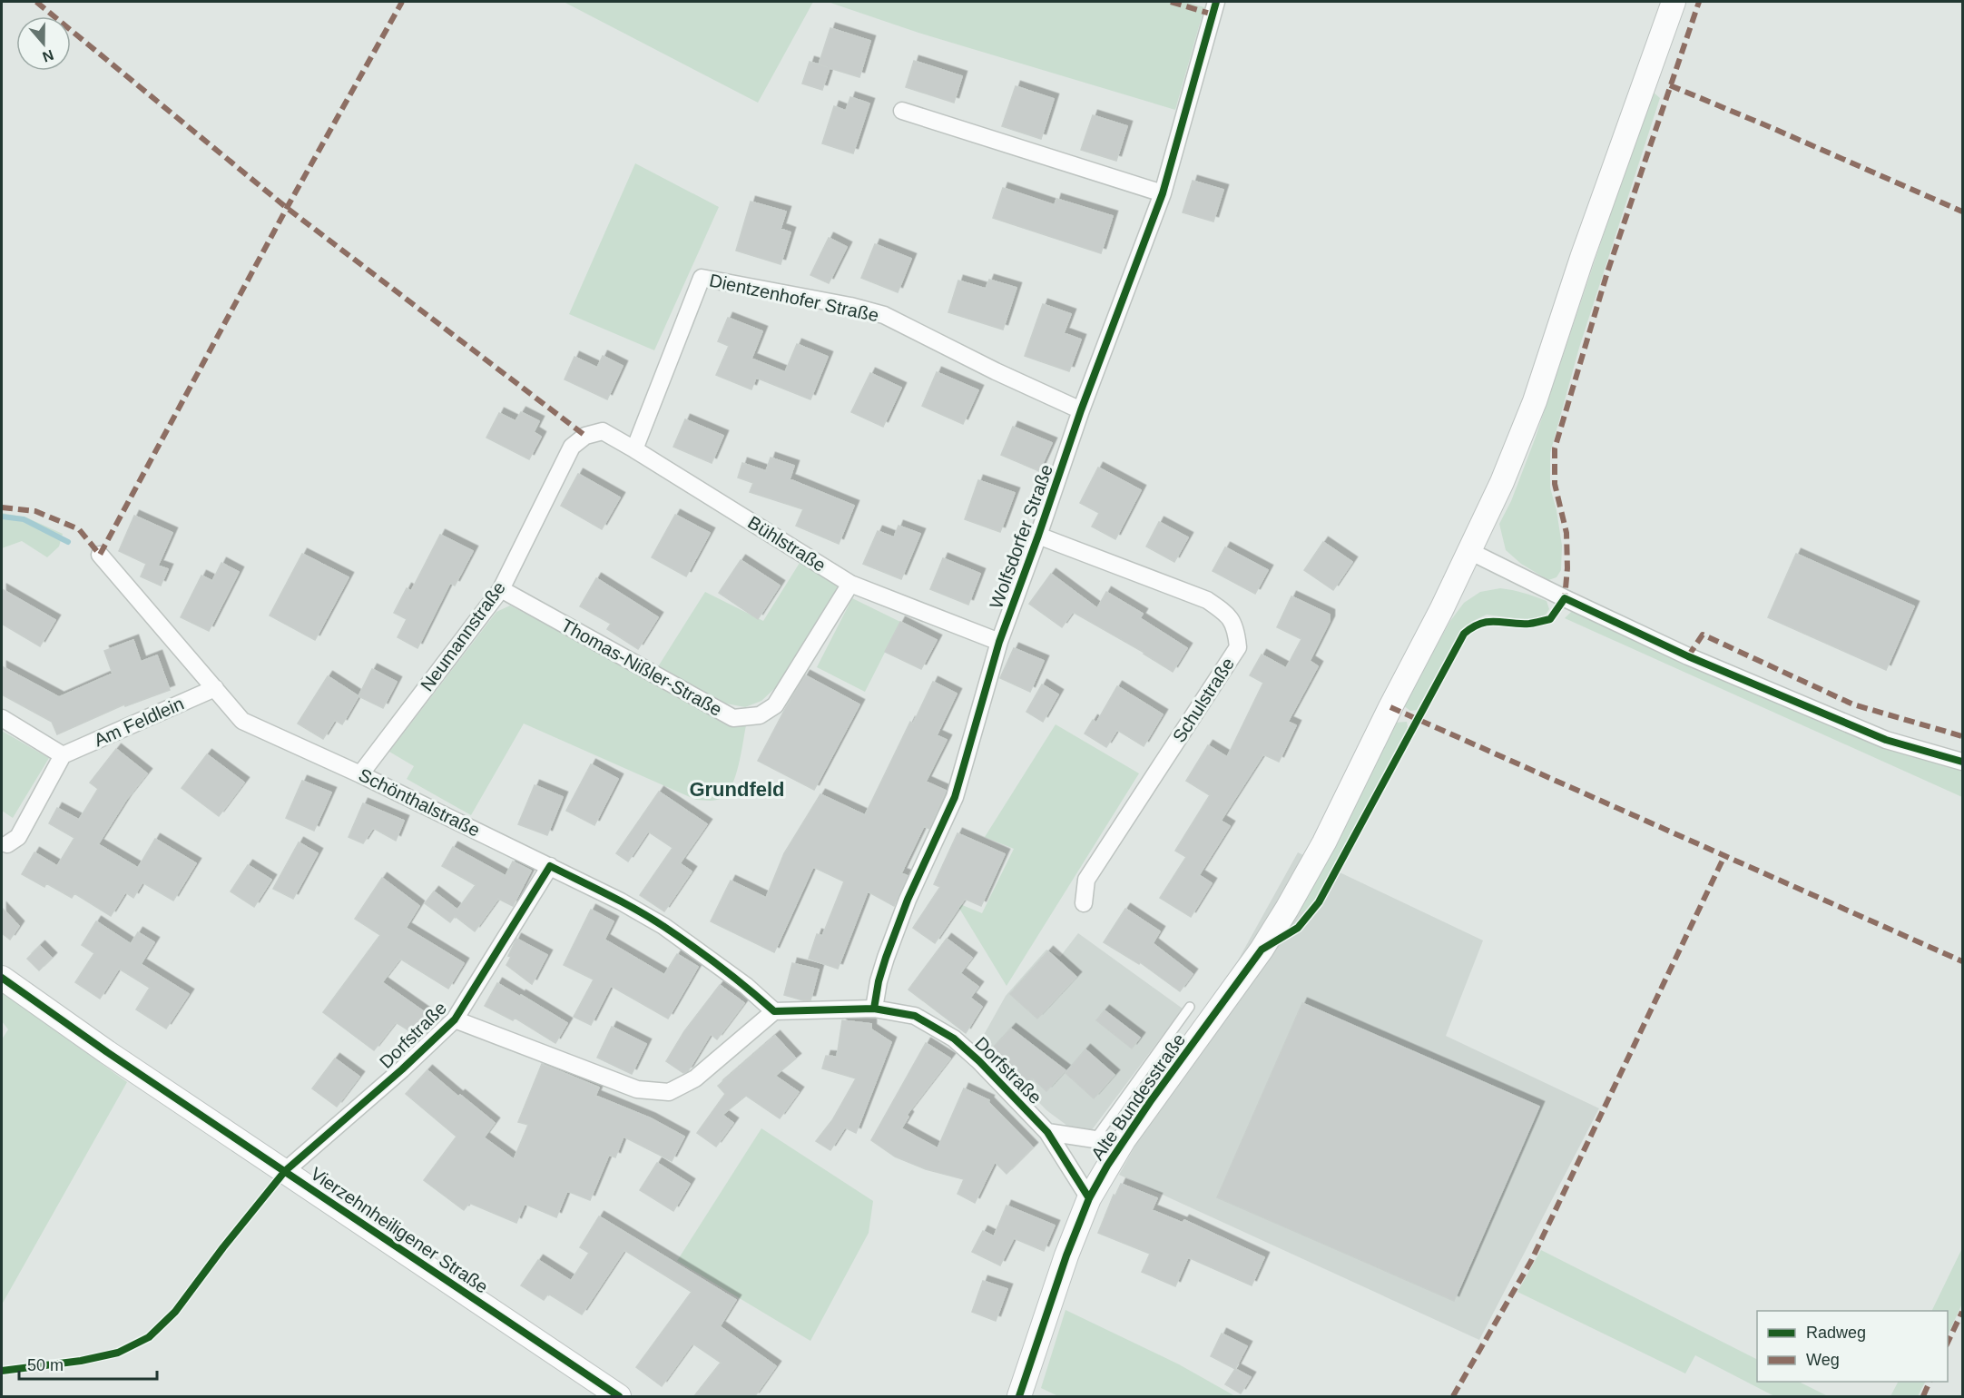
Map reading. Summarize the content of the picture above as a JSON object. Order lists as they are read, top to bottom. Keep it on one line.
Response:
{"streets":{"main road":["Alte Bundesstraße","Vierzehnheiligener Straße"],"street":["Dientzenhofer Straße","Wolfsdorfer Straße","Bühlstraße","Neumannstraße","Thomas-Nißler-Straße","Schulstraße","Am Feldlein","Schönthalstraße","Dorfstraße"]},"crossings":[["Dientzenhofer Straße","Wolfsdorfer Straße"],["Dientzenhofer Straße","Bühlstraße"],["Wolfsdorfer Straße","Bühlstraße"],["Wolfsdorfer Straße","Schulstraße"],["Wolfsdorfer Straße","Dorfstraße"],["Bühlstraße","Neumannstraße"],["Bühlstraße","Thomas-Nißler-Straße"],["Neumannstraße","Thomas-Nißler-Straße"],["Neumannstraße","Schönthalstraße"],["Am Feldlein","Schönthalstraße"],["Schönthalstraße","Dorfstraße"],["Dorfstraße","Alte Bundesstraße"],["Dorfstraße","Vierzehnheiligener Straße"]],"districts":["Grundfeld"],"legend":["Radweg","Weg"],"scale_bar":"50 m","north":"bottom"}
